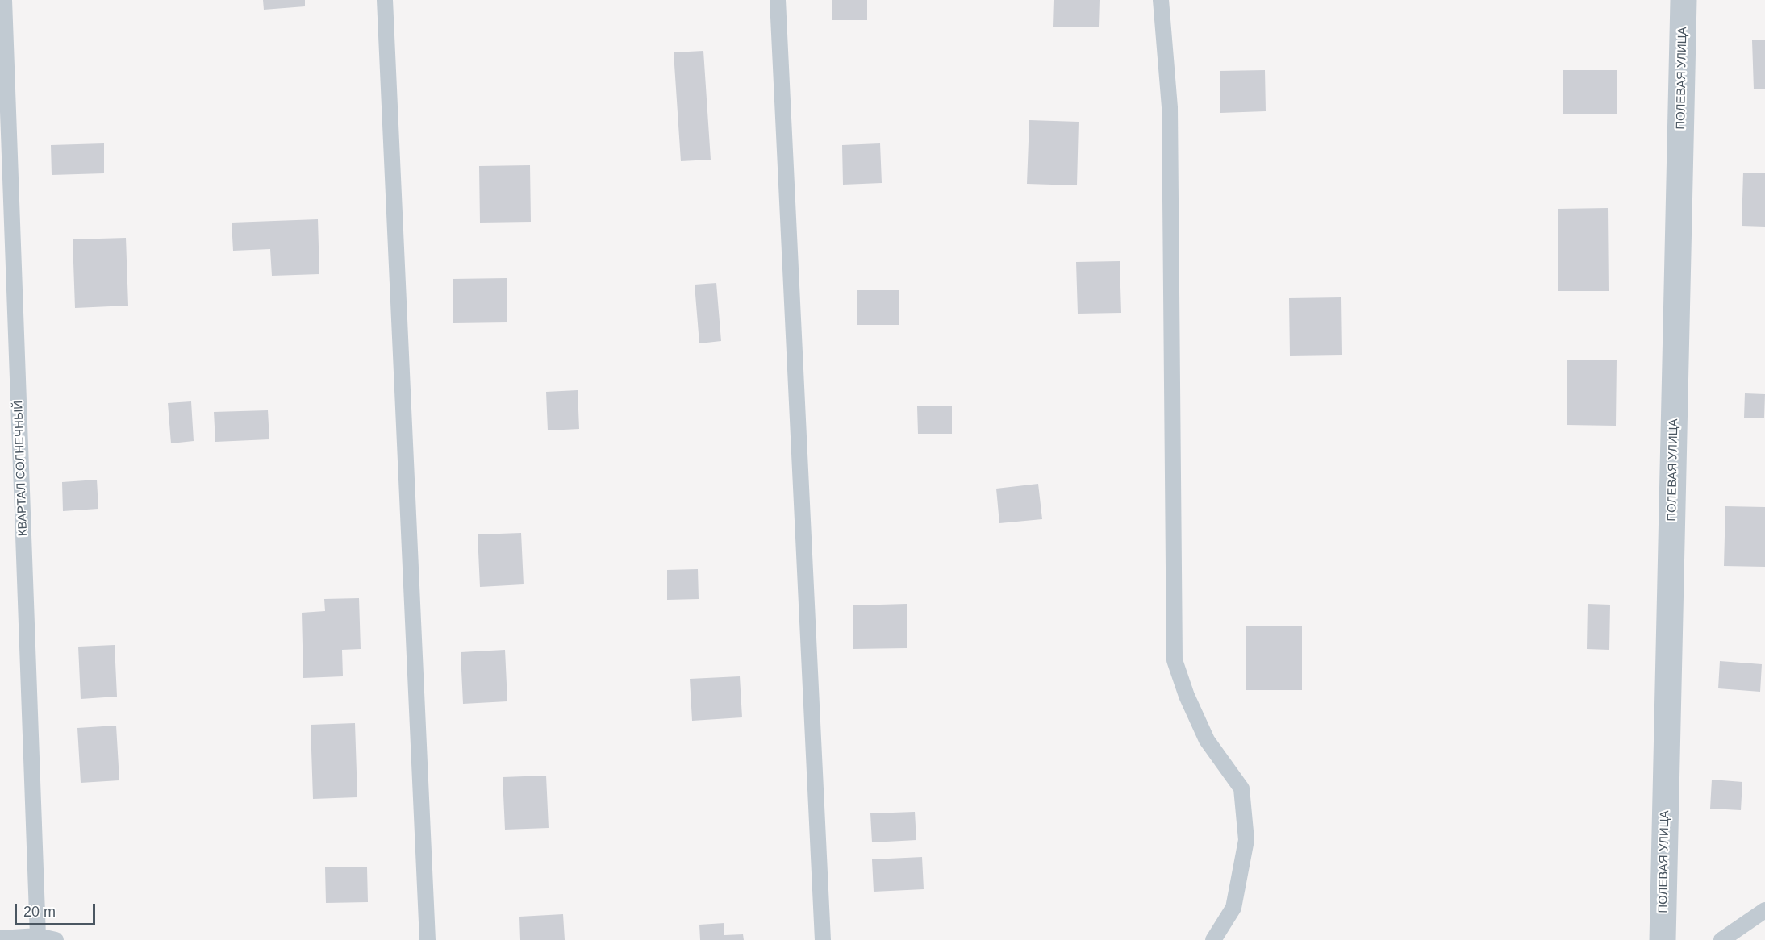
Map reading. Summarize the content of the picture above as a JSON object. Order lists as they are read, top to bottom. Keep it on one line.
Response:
{"streets":{"street":["ПОЛЕВАЯ УЛИЦА"],"lane":["КВАРТАЛ СОЛНЕЧНЫЙ"]},"scale_bar":"20 m"}
